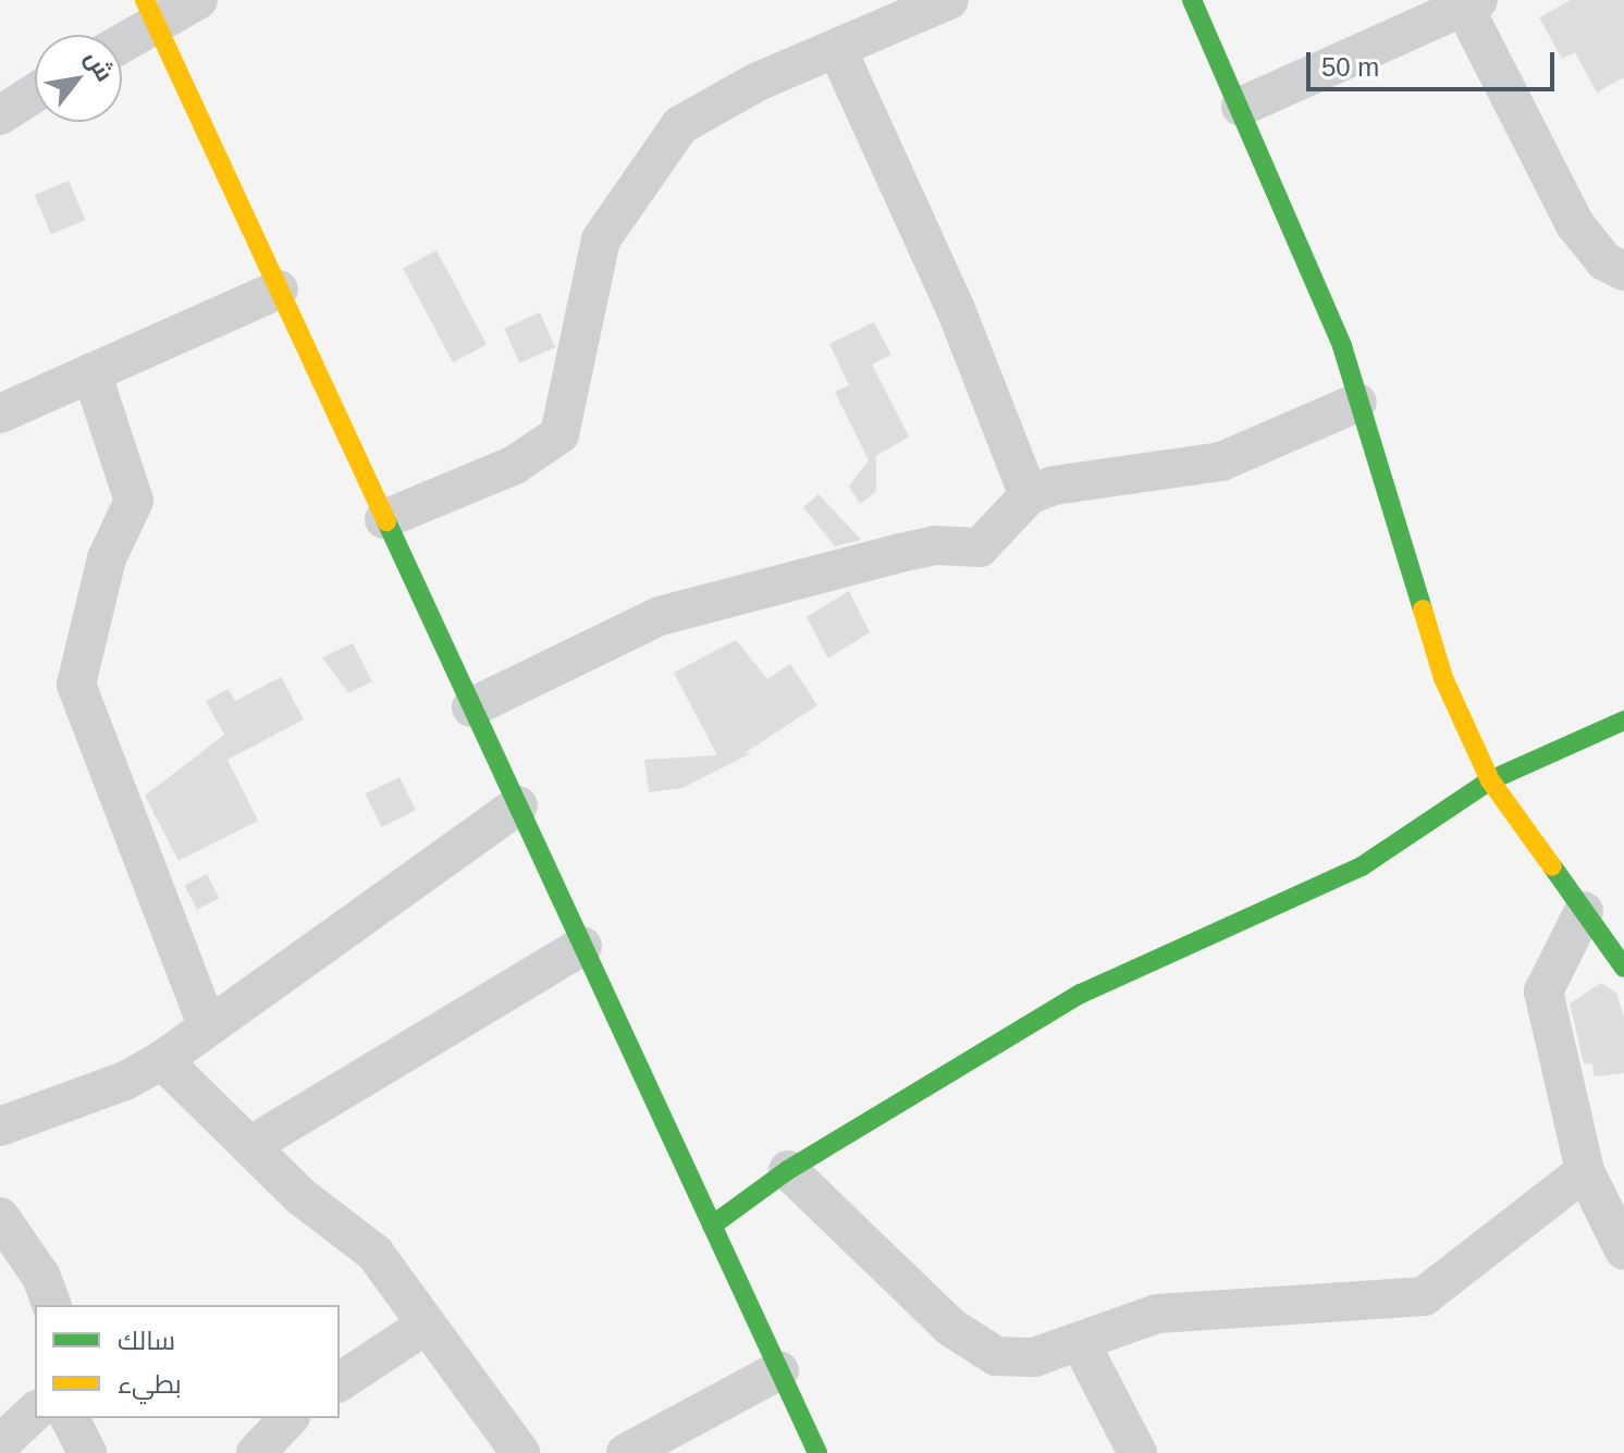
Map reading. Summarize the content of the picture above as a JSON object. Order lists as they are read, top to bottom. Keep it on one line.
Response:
{"legend":["سالك","بطيء"],"scale_bar":"50 m","north":"top right"}
